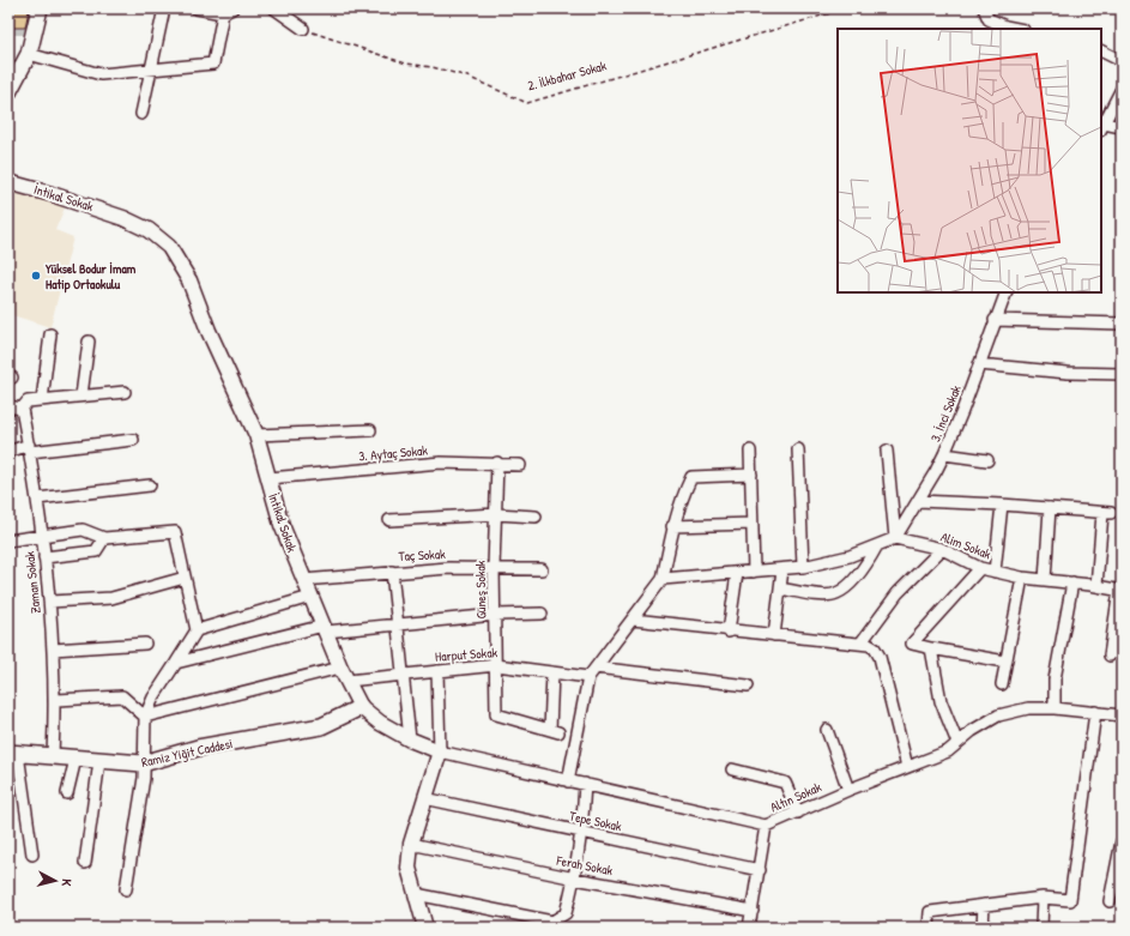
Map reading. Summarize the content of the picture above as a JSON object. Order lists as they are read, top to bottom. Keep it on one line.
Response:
{"streets":{"main road":["Ramiz Yiğit Caddesi"],"street":["İntikal Sokak","3. İnci Sokak","3. Aytaç Sokak","Alim Sokak","Taç Sokak","Zaman Sokak","Güneş Sokak","Harput Sokak","Altın Sokak","Tepe Sokak","Ferah Sokak"],"path":["2. İlkbahar Sokak"]},"crossings":[["İntikal Sokak","3. Aytaç Sokak"],["İntikal Sokak","Taç Sokak"],["İntikal Sokak","Harput Sokak"],["İntikal Sokak","Ramiz Yiğit Caddesi"],["İntikal Sokak","Altın Sokak"],["3. İnci Sokak","Alim Sokak"],["3. Aytaç Sokak","Güneş Sokak"],["Taç Sokak","Güneş Sokak"],["Zaman Sokak","Ramiz Yiğit Caddesi"],["Güneş Sokak","Harput Sokak"]],"places":["Yüksel Bodur İmam Hatip Ortaokulu"],"north":"right"}
